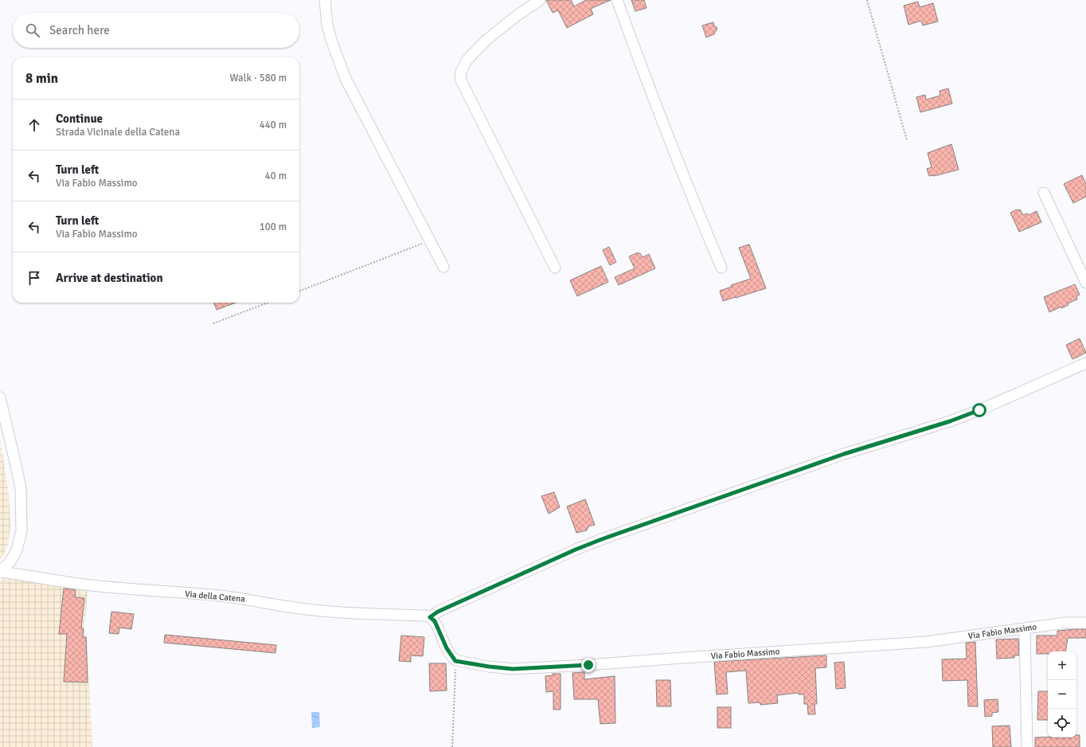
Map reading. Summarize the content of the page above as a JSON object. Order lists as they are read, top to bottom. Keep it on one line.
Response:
{"streets":{"street":["Via della Catena","Via Fabio Massimo"]},"page":{"search":"Search here","heading":["8 min","Walk · 580 m"],"list":[["Continue","Strada Vicinale della Catena","440 m"],["Turn left","Via Fabio Massimo","40 m"],["Turn left","Via Fabio Massimo","100 m"],"Arrive at destination"],"map_buttons":["+","−"]}}
